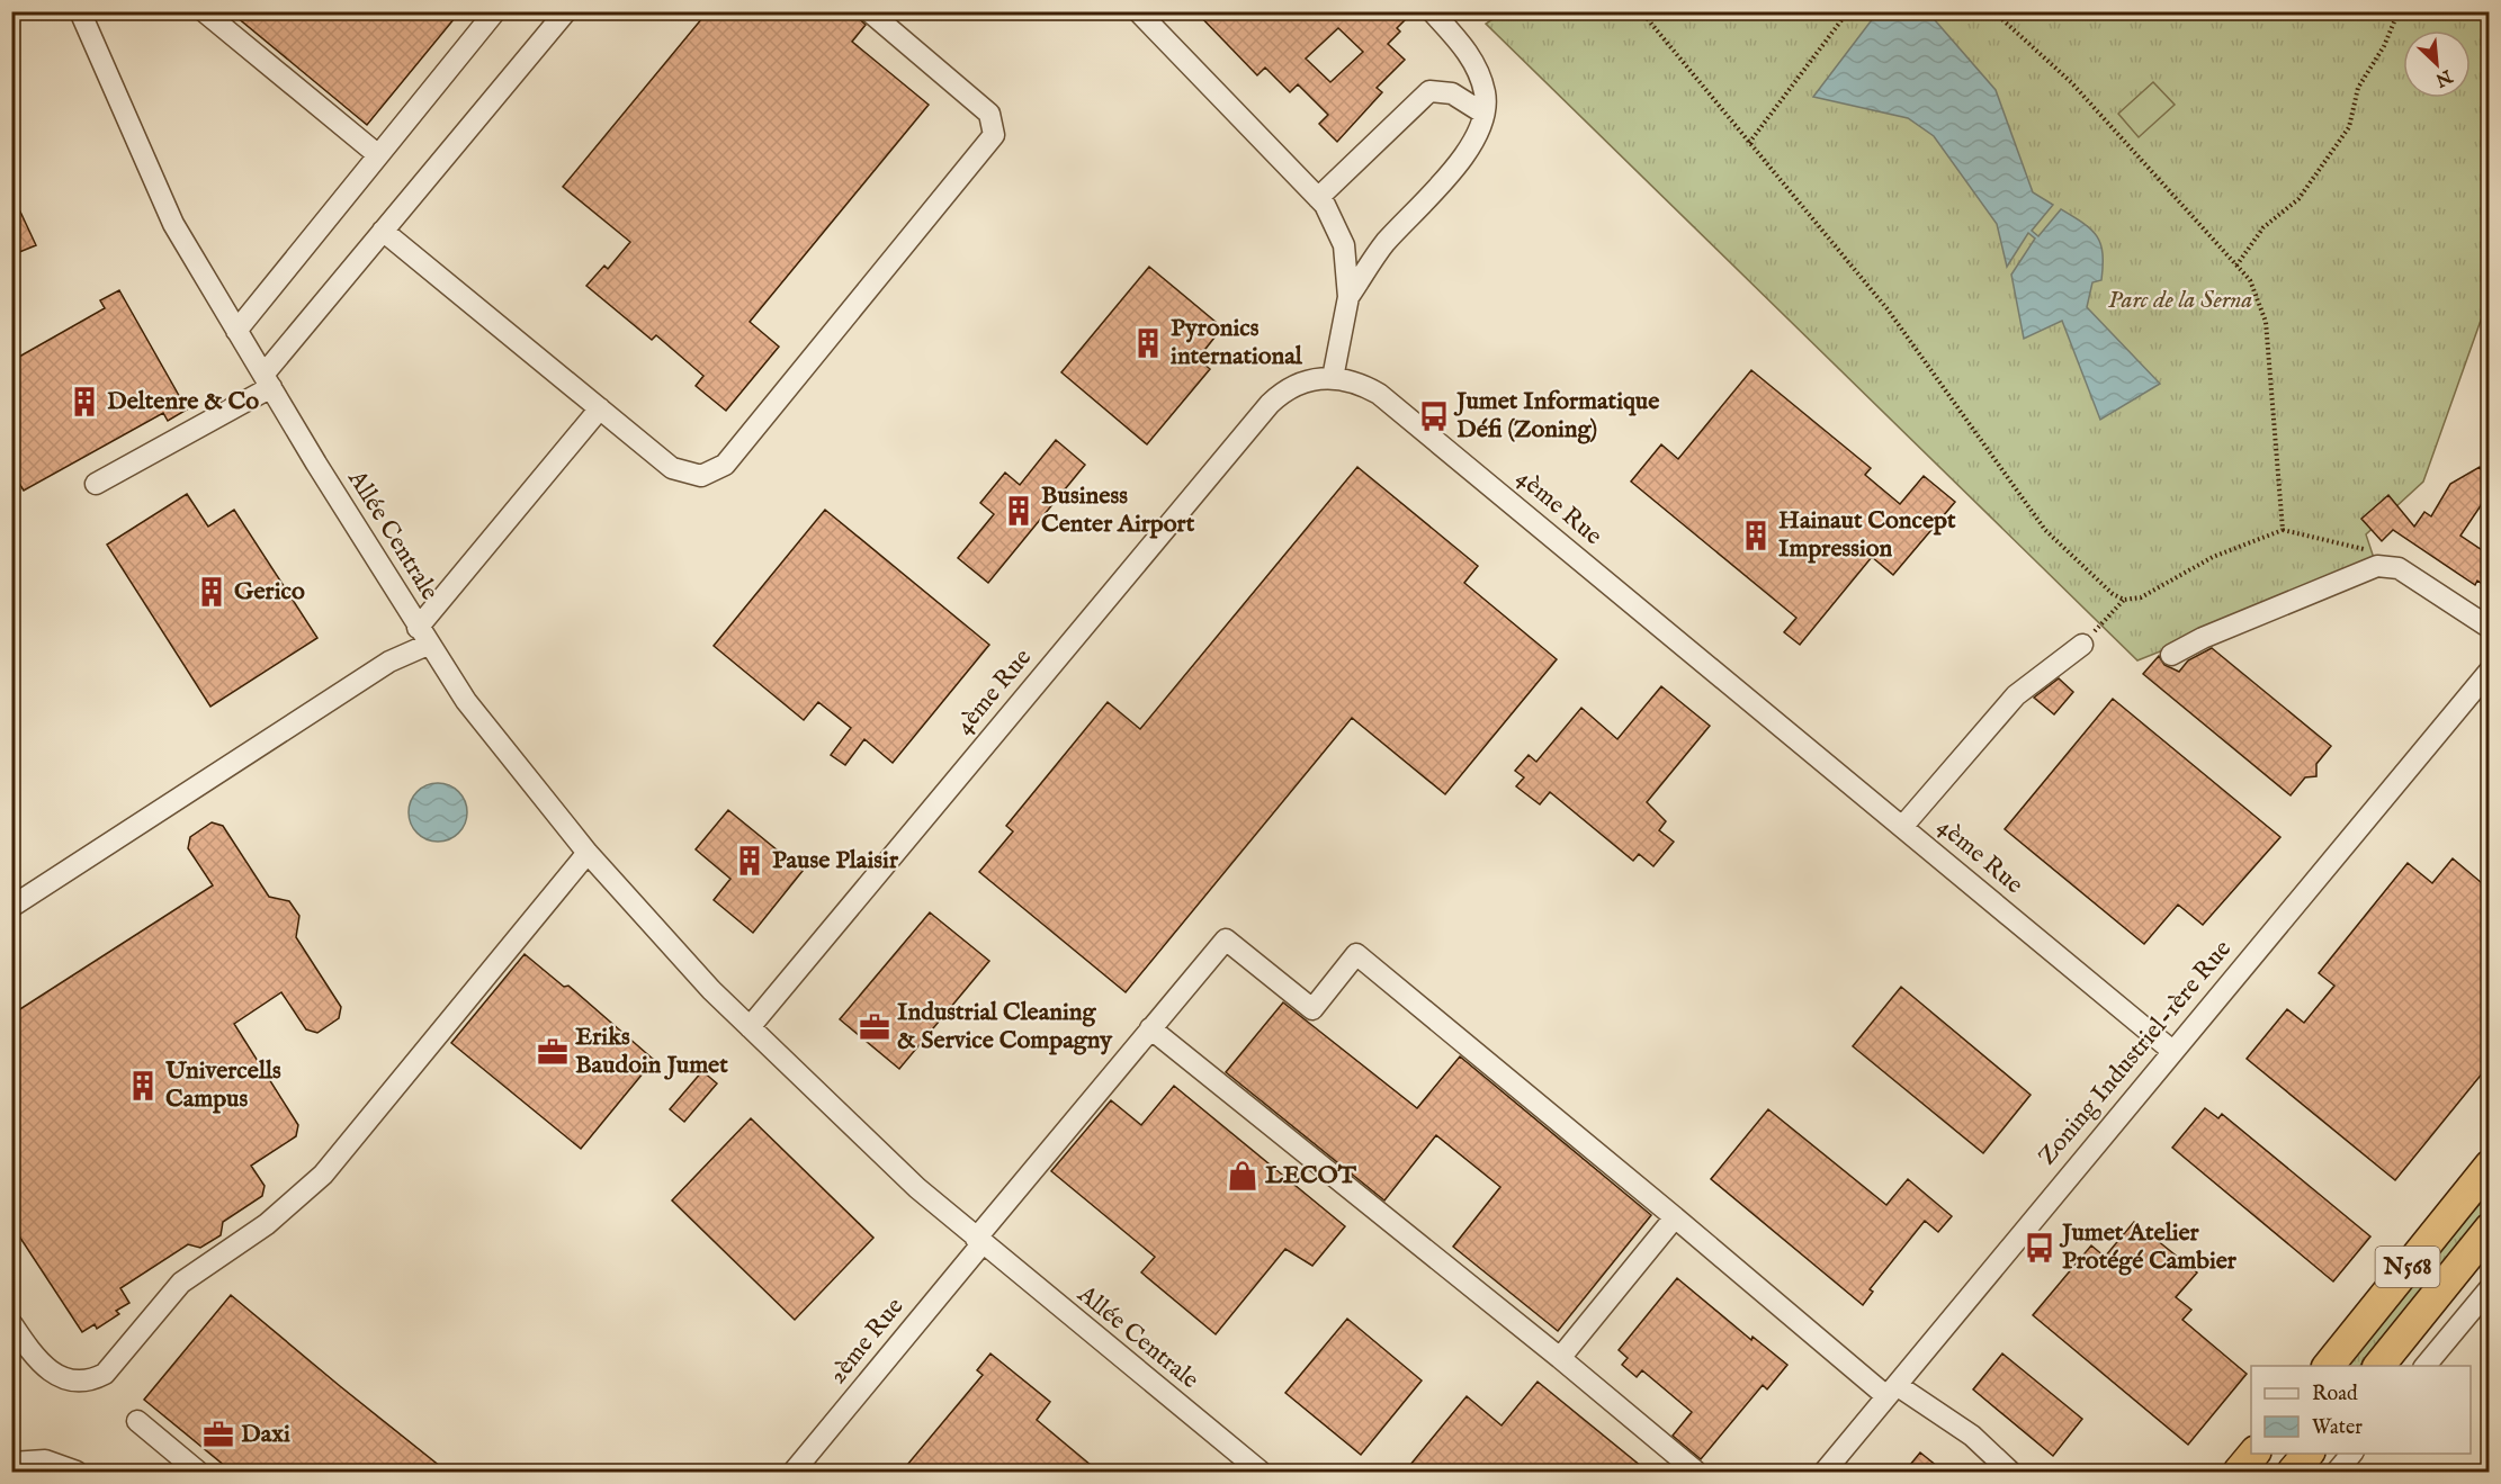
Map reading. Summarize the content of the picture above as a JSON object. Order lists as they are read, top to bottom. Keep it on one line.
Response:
{"streets":{"highway":["N568"],"street":["4ème Rue","Allée Centrale","Zoning Industriel-1ère Rue","2ème Rue"]},"crossings":[["4ème Rue","Allée Centrale"],["4ème Rue","Zoning Industriel-1ère Rue"],["Allée Centrale","2ème Rue"]],"parks":["Parc de la Serna"],"places":{"building":["Pyronics international","Deltenre & Co","Business Center Airport","Hainaut Concept Impression","Gerico","Pause Plaisir","Univercells Campus"],"bus stop":["Jumet Informatique Défi (Zoning)","Jumet Atelier Protégé Cambier"],"office":["Industrial Cleaning & Service Compagny","Eriks Baudoin Jumet","Daxi"],"shop":["LECOT"]},"legend":["Road","Water"],"north":"bottom right"}
